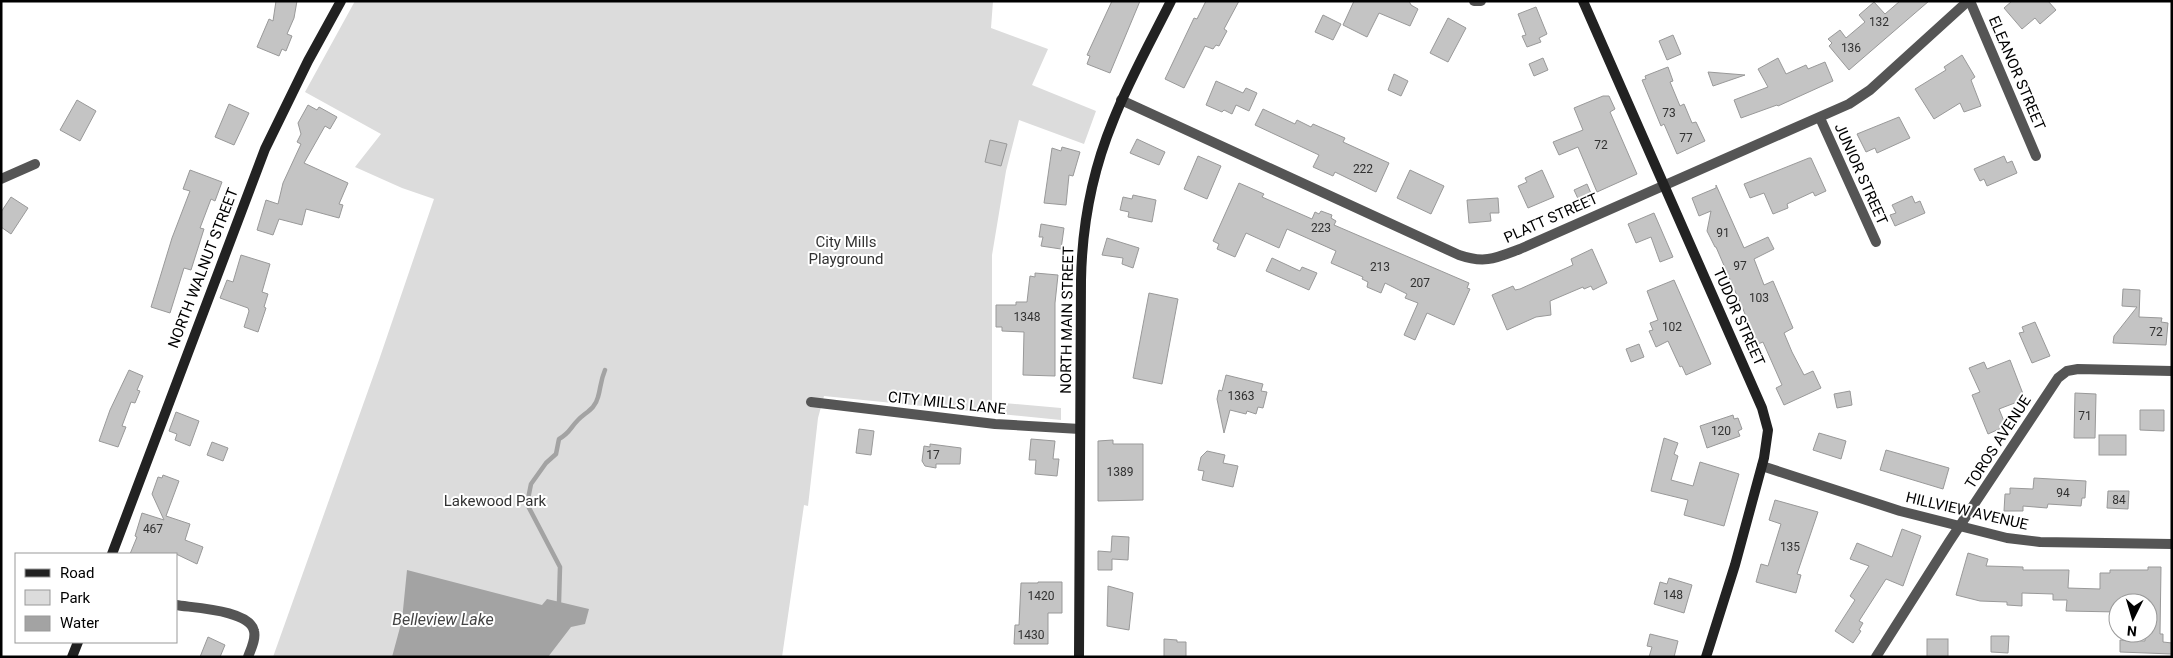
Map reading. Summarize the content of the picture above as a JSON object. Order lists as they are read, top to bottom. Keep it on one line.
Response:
{"streets":{"street":["ELEANOR STREET","JUNIOR STREET","PLATT STREET","NORTH WALNUT STREET","TUDOR STREET","NORTH MAIN STREET","CITY MILLS LANE","TOROS AVENUE","HILLVIEW AVENUE"]},"crossings":[["ELEANOR STREET","PLATT STREET"],["JUNIOR STREET","PLATT STREET"],["PLATT STREET","TUDOR STREET"],["PLATT STREET","NORTH MAIN STREET"],["TUDOR STREET","HILLVIEW AVENUE"],["NORTH MAIN STREET","CITY MILLS LANE"],["TOROS AVENUE","HILLVIEW AVENUE"]],"water":["Belleview Lake"],"parks":["City Mills Playground","Lakewood Park"],"house_numbers":["132","136","73","77","72","222","223","91","97","213","207","103","1348","102","72","1363","71","120","17","1389","94","84","467","135","148","1420","1430"],"legend":["Road","Park","Water"],"north":"bottom"}
